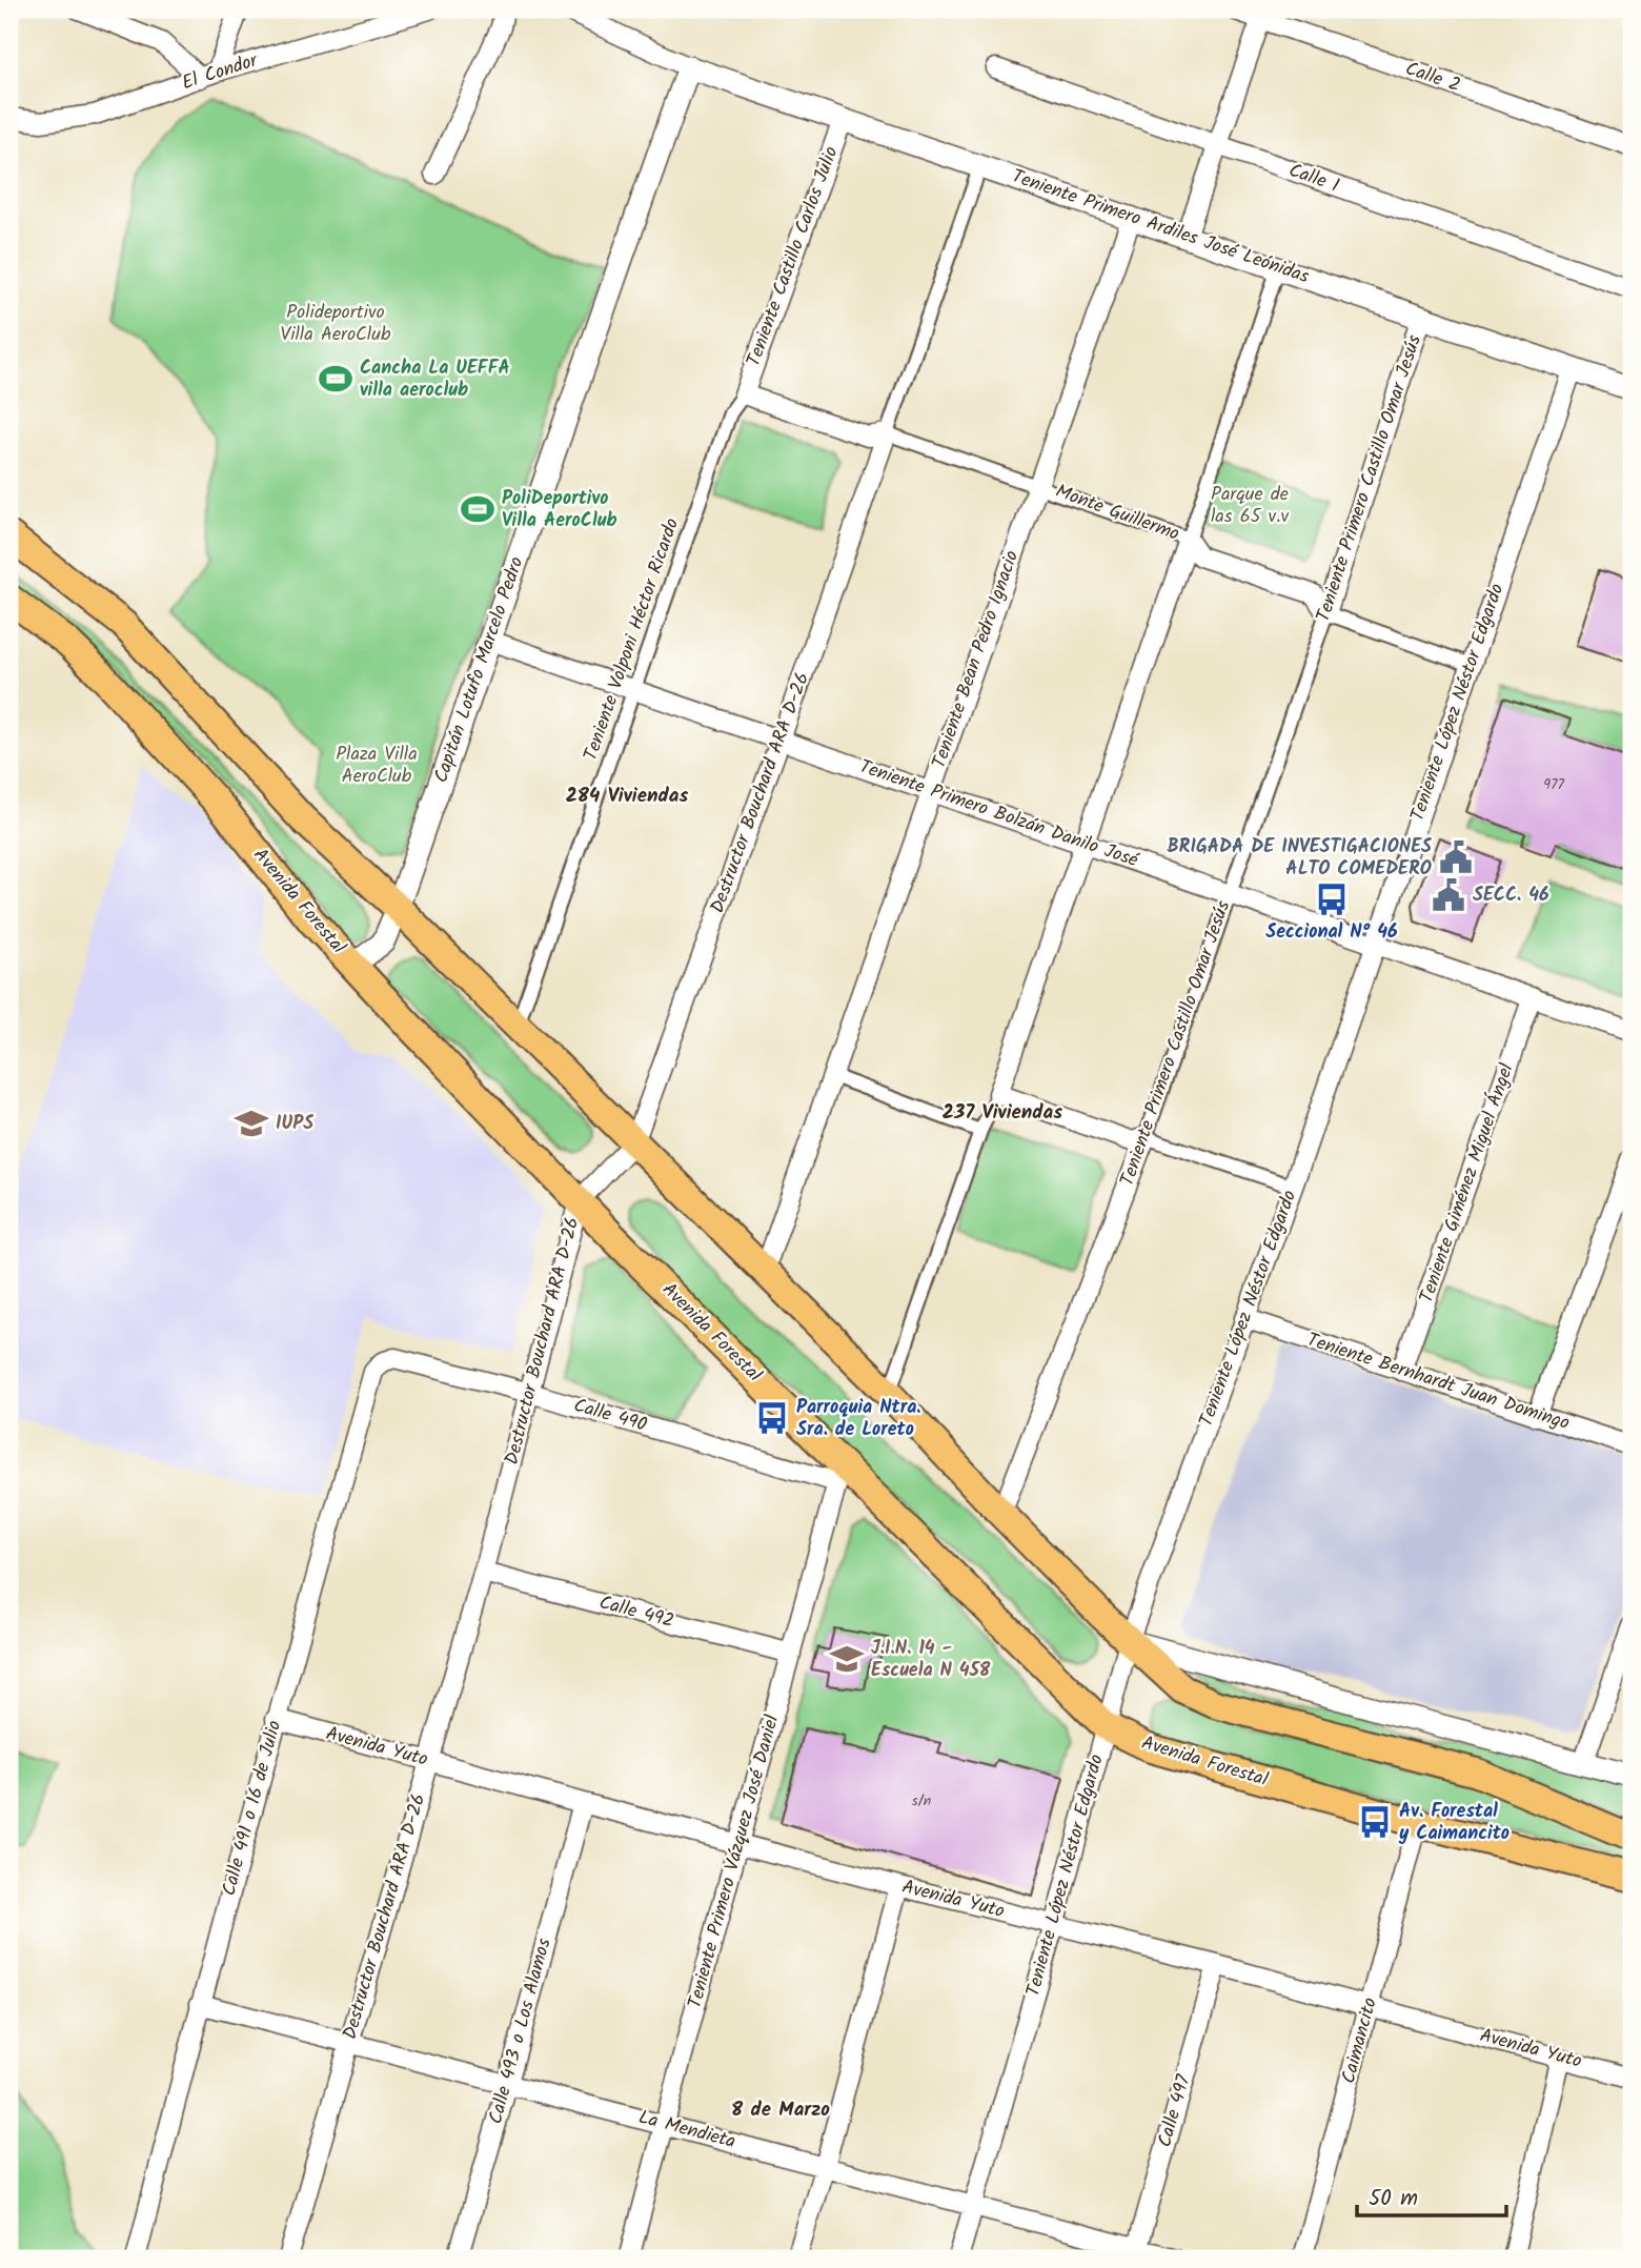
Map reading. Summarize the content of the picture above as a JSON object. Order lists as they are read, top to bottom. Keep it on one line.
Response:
{"streets":{"main road":["Avenida Forestal"],"street":["El Condor","Calle 2","Calle 1","Teniente Primero Ardiles José Leónidas","Teniente Castillo Carlos Julio","Teniente Primero Castillo Omar Jesús","Monte Guillermo","Teniente Volponi Héctor Ricardo","Teniente Bean Pedro Ignacio","Capitán Lotufo Marcelo Pedro","Teniente López Néstor Edgardo","Destructor Bouchard ARA D-26","Teniente Primero Bolzán Danilo José","Teniente Giménez Miguel Ángel","Teniente Bernhardt Juan Domingo","Calle 490","Calle 492","Avenida Yuto","Calle 491 o 16 de Julio","Teniente Primero Vázquez José Daniel","Calle 493 o Los Alamos","Caimancito","Calle 497","La Mendieta"]},"crossings":[["Teniente Primero Ardiles José Leónidas","Teniente Castillo Carlos Julio"],["Teniente Primero Ardiles José Leónidas","Teniente Primero Castillo Omar Jesús"],["Teniente Primero Ardiles José Leónidas","Teniente Bean Pedro Ignacio"],["Teniente Primero Ardiles José Leónidas","Capitán Lotufo Marcelo Pedro"],["Teniente Primero Ardiles José Leónidas","Teniente López Néstor Edgardo"],["Teniente Primero Ardiles José Leónidas","Destructor Bouchard ARA D-26"],["Teniente Castillo Carlos Julio","Monte Guillermo"],["Teniente Castillo Carlos Julio","Teniente Volponi Héctor Ricardo"],["Teniente Primero Castillo Omar Jesús","Monte Guillermo"],["Teniente Primero Castillo Omar Jesús","Teniente Primero Bolzán Danilo José"],["Monte Guillermo","Teniente Volponi Héctor Ricardo"],["Monte Guillermo","Teniente Bean Pedro Ignacio"],["Monte Guillermo","Teniente López Néstor Edgardo"],["Monte Guillermo","Destructor Bouchard ARA D-26"],["Teniente Volponi Héctor Ricardo","Teniente Primero Bolzán Danilo José"],["Teniente Bean Pedro Ignacio","Teniente Primero Bolzán Danilo José"],["Capitán Lotufo Marcelo Pedro","Teniente Primero Bolzán Danilo José"],["Capitán Lotufo Marcelo Pedro","Avenida Forestal"],["Teniente López Néstor Edgardo","Teniente Primero Bolzán Danilo José"],["Teniente López Néstor Edgardo","Avenida Forestal"],["Teniente López Néstor Edgardo","Teniente Bernhardt Juan Domingo"],["Teniente López Néstor Edgardo","Avenida Yuto"],["Teniente López Néstor Edgardo","La Mendieta"],["Destructor Bouchard ARA D-26","Teniente Primero Bolzán Danilo José"],["Destructor Bouchard ARA D-26","Avenida Forestal"],["Destructor Bouchard ARA D-26","Calle 490"],["Destructor Bouchard ARA D-26","Calle 492"],["Destructor Bouchard ARA D-26","Avenida Yuto"],["Destructor Bouchard ARA D-26","La Mendieta"],["Teniente Primero Bolzán Danilo José","Teniente Giménez Miguel Ángel"],["Avenida Forestal","Calle 490"],["Avenida Forestal","Teniente Primero Vázquez José Daniel"],["Avenida Forestal","Caimancito"],["Teniente Giménez Miguel Ángel","Teniente Bernhardt Juan Domingo"],["Calle 490","Calle 491 o 16 de Julio"],["Calle 490","Teniente Primero Vázquez José Daniel"],["Calle 492","Teniente Primero Vázquez José Daniel"],["Avenida Yuto","Calle 491 o 16 de Julio"],["Avenida Yuto","Teniente Primero Vázquez José Daniel"],["Avenida Yuto","Calle 493 o Los Alamos"],["Avenida Yuto","Caimancito"],["Avenida Yuto","Calle 497"],["Calle 491 o 16 de Julio","La Mendieta"],["Teniente Primero Vázquez José Daniel","La Mendieta"],["Calle 493 o Los Alamos","La Mendieta"],["Calle 497","La Mendieta"]],"districts":["284 Viviendas","237 Viviendas","8 de Marzo"],"parks":["Polideportivo Villa AeroClub","Parque de las 65 v.v","Plaza Villa AeroClub"],"places":{"sports":["Cancha La UEFFA villa aeroclub","PoliDeportivo Villa AeroClub"],"public building":["BRIGADA DE INVESTIGACIONES ALTO COMEDERO","SECC. 46"],"bus stop":["Seccional N° 46","Parroquia Ntra. Sra. de Loreto","Av. Forestal y Caimancito"],"school or university":["IUPS","J.I.N. 14 - Escuela N 458"]},"house_numbers":["977","s/n"],"scale_bar":"50 m"}
